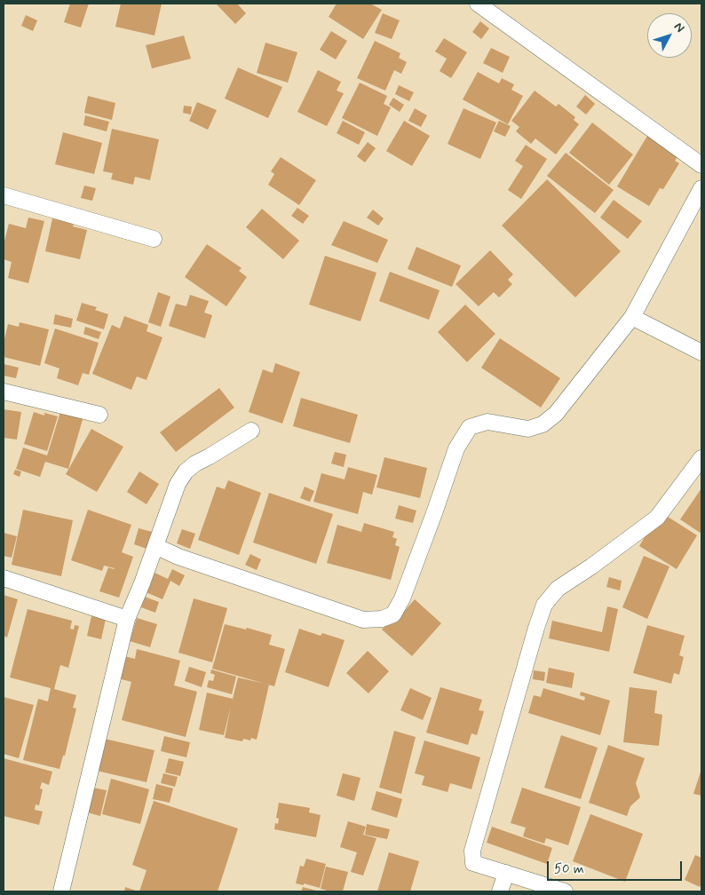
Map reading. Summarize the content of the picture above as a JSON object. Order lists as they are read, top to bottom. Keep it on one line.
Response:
{"scale_bar":"50 m","north":"top right"}
